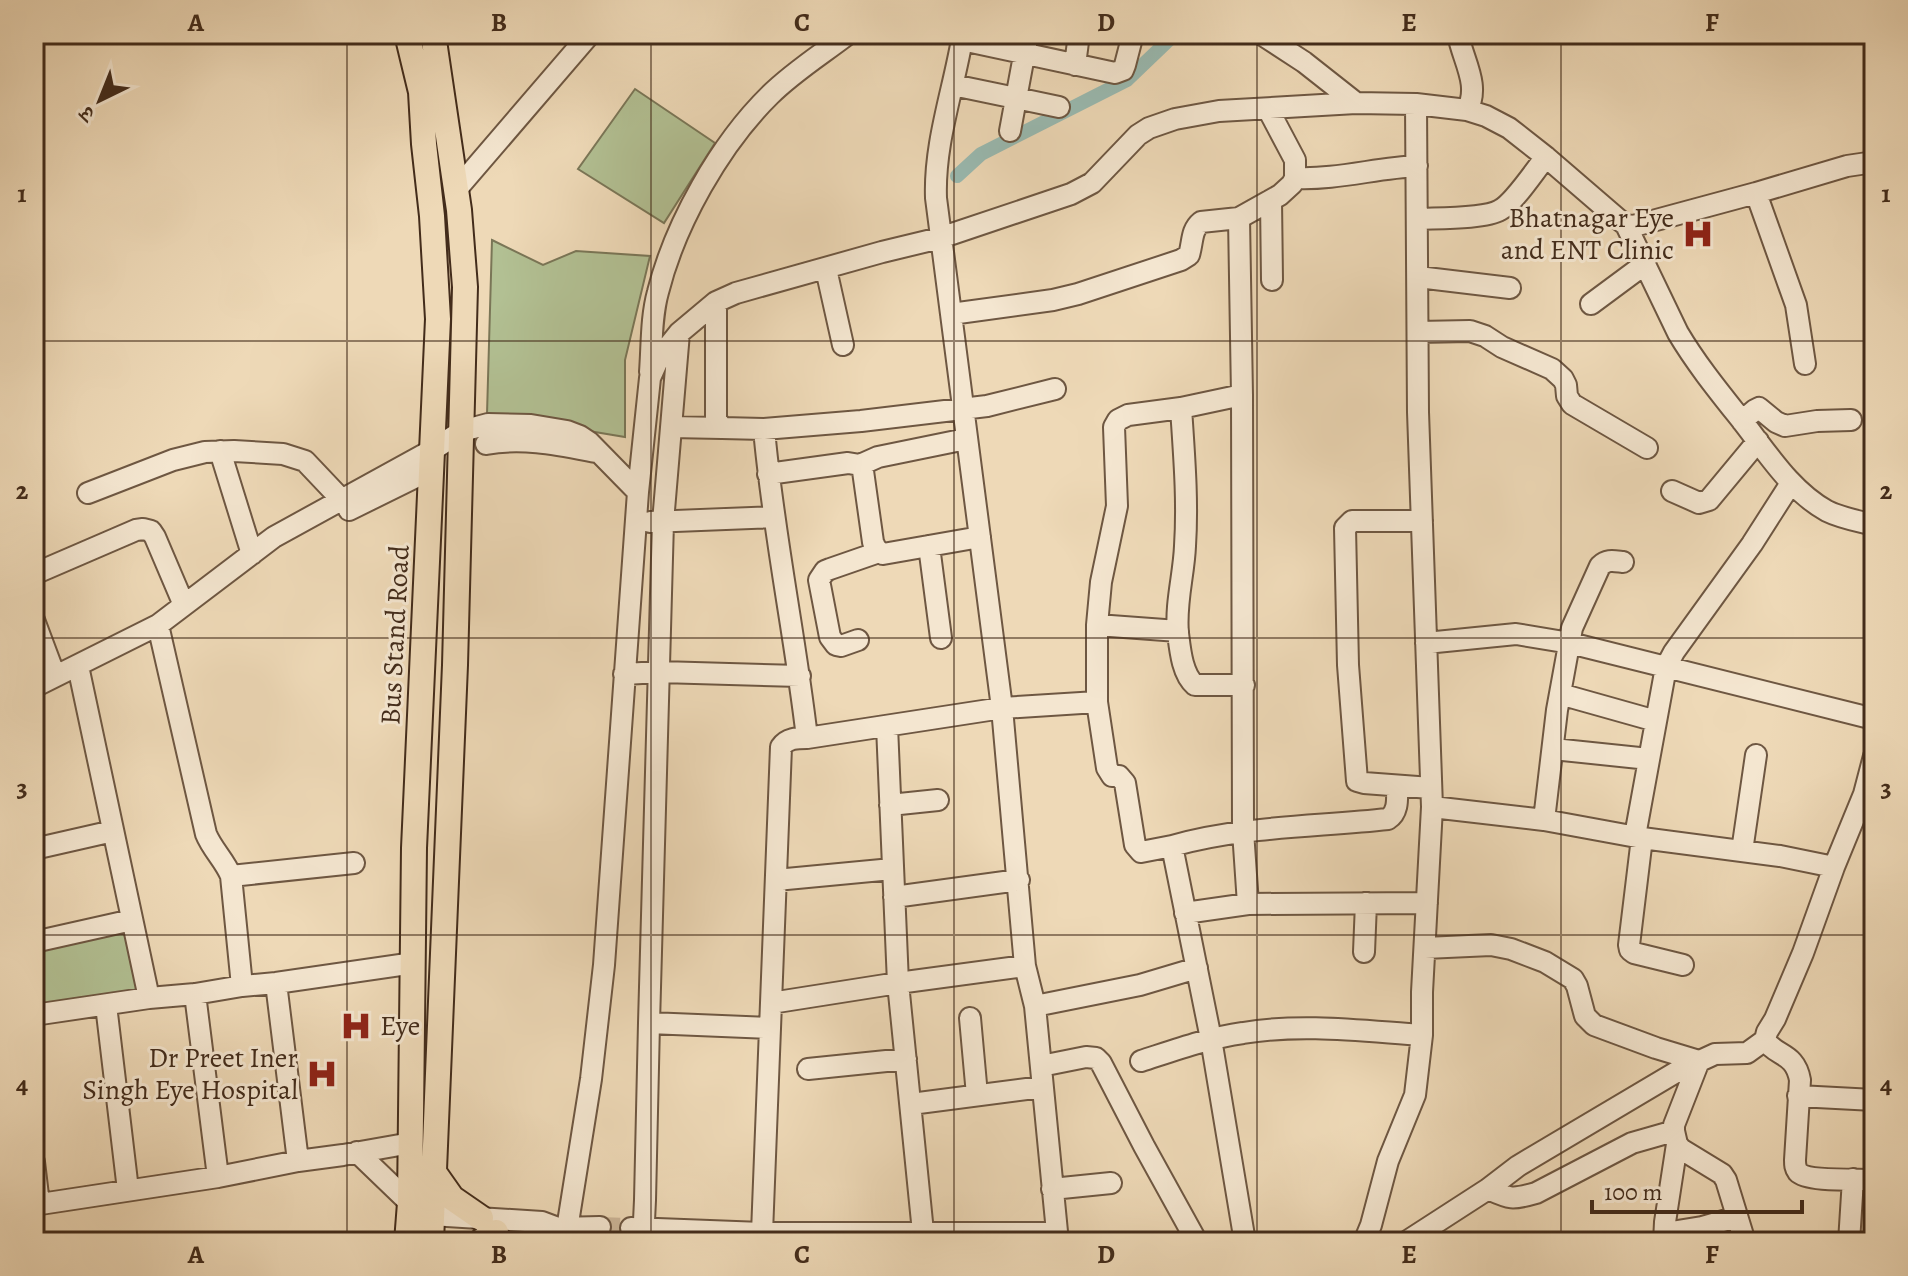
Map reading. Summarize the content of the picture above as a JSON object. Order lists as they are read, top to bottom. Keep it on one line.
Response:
{"streets":{"main road":["Bus Stand Road"]},"places":{"hospital":["Bhatnagar Eye and ENT Clinic","Eye","Dr Preet Iner Singh Eye Hospital"]},"scale_bar":"100 m","north":"bottom left","grid":{"columns":["A","B","C","D","E","F"],"rows":["1","2","3","4"]}}
